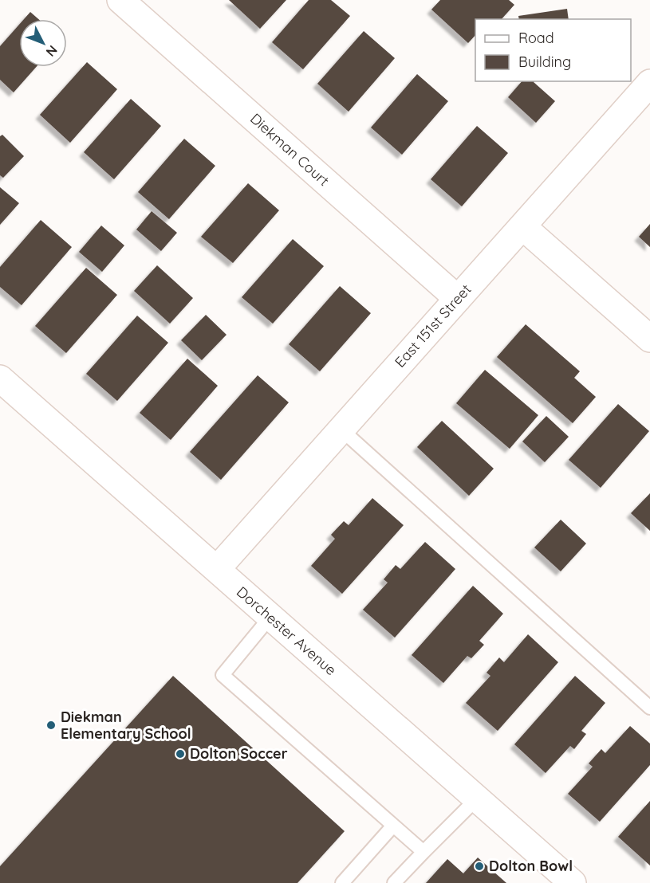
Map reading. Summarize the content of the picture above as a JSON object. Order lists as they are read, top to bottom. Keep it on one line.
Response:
{"streets":{"street":["Diekman Court","East 151st Street","Dorchester Avenue"]},"crossings":[["Diekman Court","East 151st Street"],["East 151st Street","Dorchester Avenue"]],"places":["Diekman Elementary School","Dolton Soccer","Dolton Bowl"],"legend":["Road","Building"],"north":"bottom right"}
